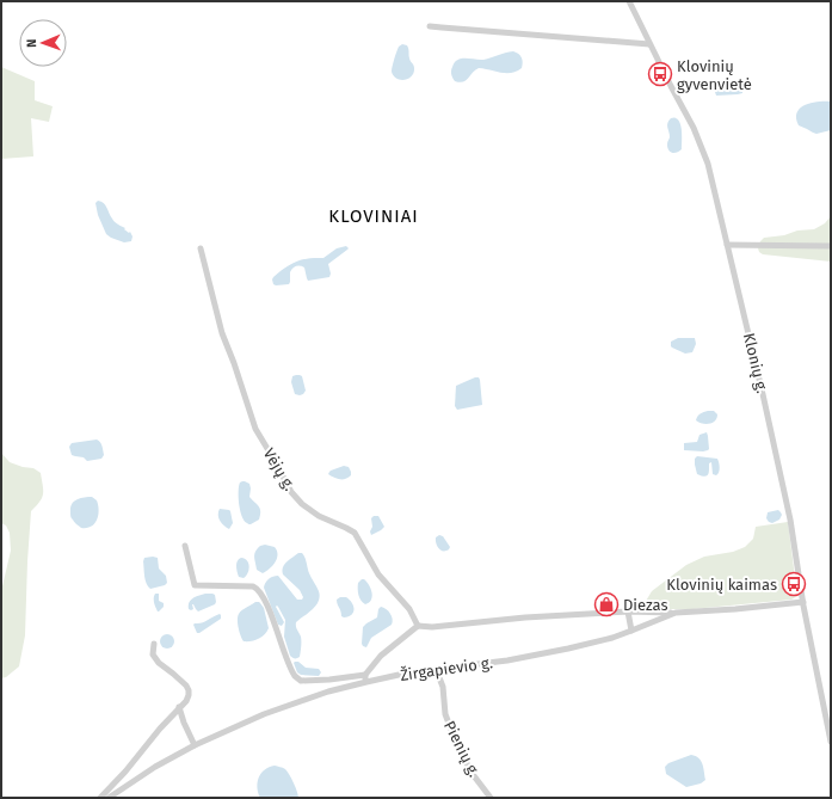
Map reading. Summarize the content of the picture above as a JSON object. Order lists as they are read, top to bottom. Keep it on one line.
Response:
{"streets":{"street":["Klonių g.","Vėjų g.","Žirgapievio g.","Pienių g."]},"crossings":[["Klonių g.","Žirgapievio g."],["Žirgapievio g.","Pienių g."]],"districts":["KLOVINIAI"],"places":{"bus stop":["Klovinių gyvenvietė","Klovinių kaimas"],"shop":["Diezas"]},"north":"left"}
